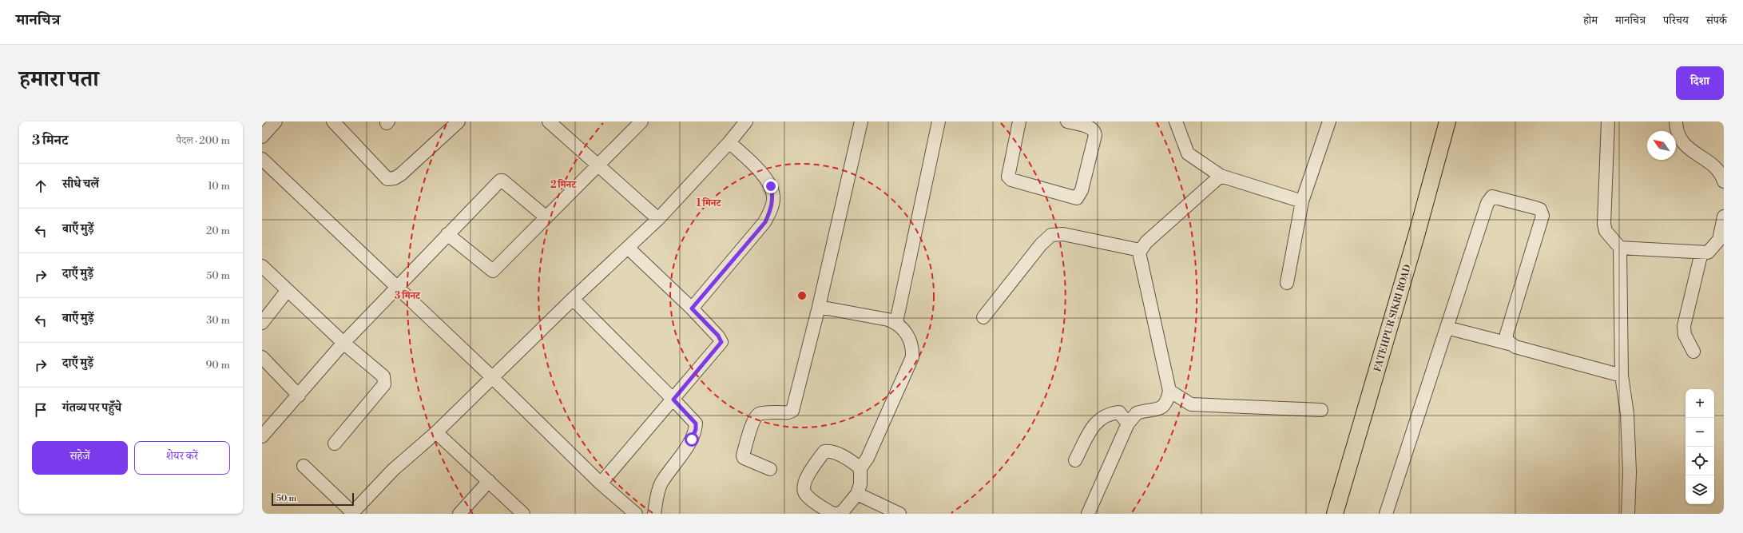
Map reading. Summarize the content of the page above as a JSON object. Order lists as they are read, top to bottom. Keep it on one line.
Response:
{"streets":{"main road":["FATEHPUR SIKRI ROAD"]},"scale_bar":"50 m","north":"top left","page":{"header":"मानचित्र","nav":["होम","मानचित्र","परिचय","संपर्क"],"title":"हमारा पता","buttons":["दिशा",["सहेजें","शेयर करें"]],"heading":["3 मिनट","पैदल · 200 m"],"list":[["सीधे चलें","10 m"],["बाएँ मुड़ें","20 m"],["दाएँ मुड़ें","50 m"],["बाएँ मुड़ें","30 m"],["दाएँ मुड़ें","90 m"],"गंतव्य पर पहुँचे"],"map_buttons":["+","−"],"scale":"50 m"},"rings":["2 मिनट","1 मिनट","3 मिनट"]}
